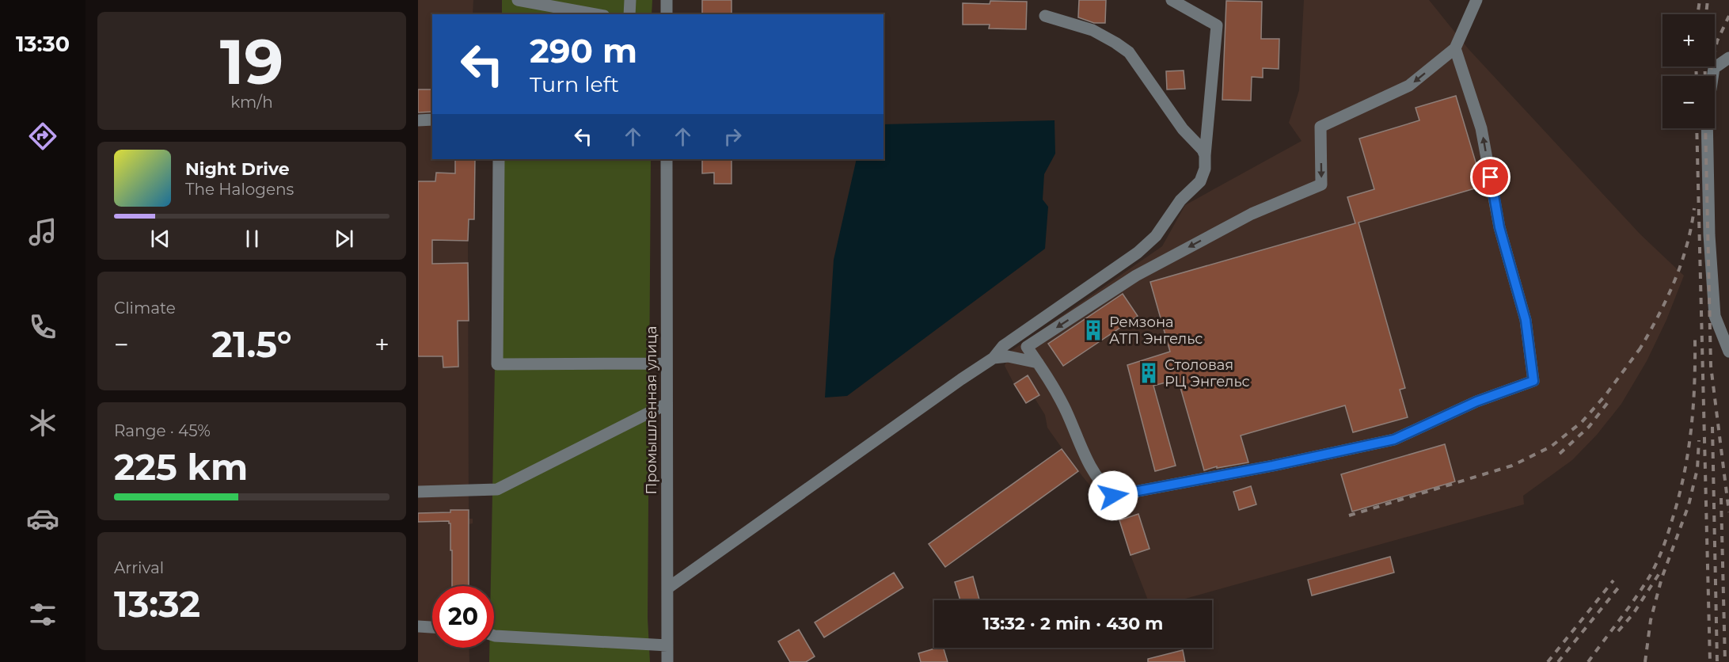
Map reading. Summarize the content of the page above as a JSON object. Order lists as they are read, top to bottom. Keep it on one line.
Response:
{"streets":{"street":["Промышленная улица"]},"places":{"building":["Ремзона АТП Энгельс","Столовая РЦ Энгельс"]},"page":{"tabs":"13:30","tile":[["19","km/h"],"Climate",["Range · 45%","225 km"],["Arrival","13:32"]],"map_buttons":["+","−"],"turn":["290 m","Turn left"],"song":["Night Drive","The Halogens"],"heat":["−","21.5°","+"],"limit":"20","trip":"13:32 · 2 min · 430 m"}}
